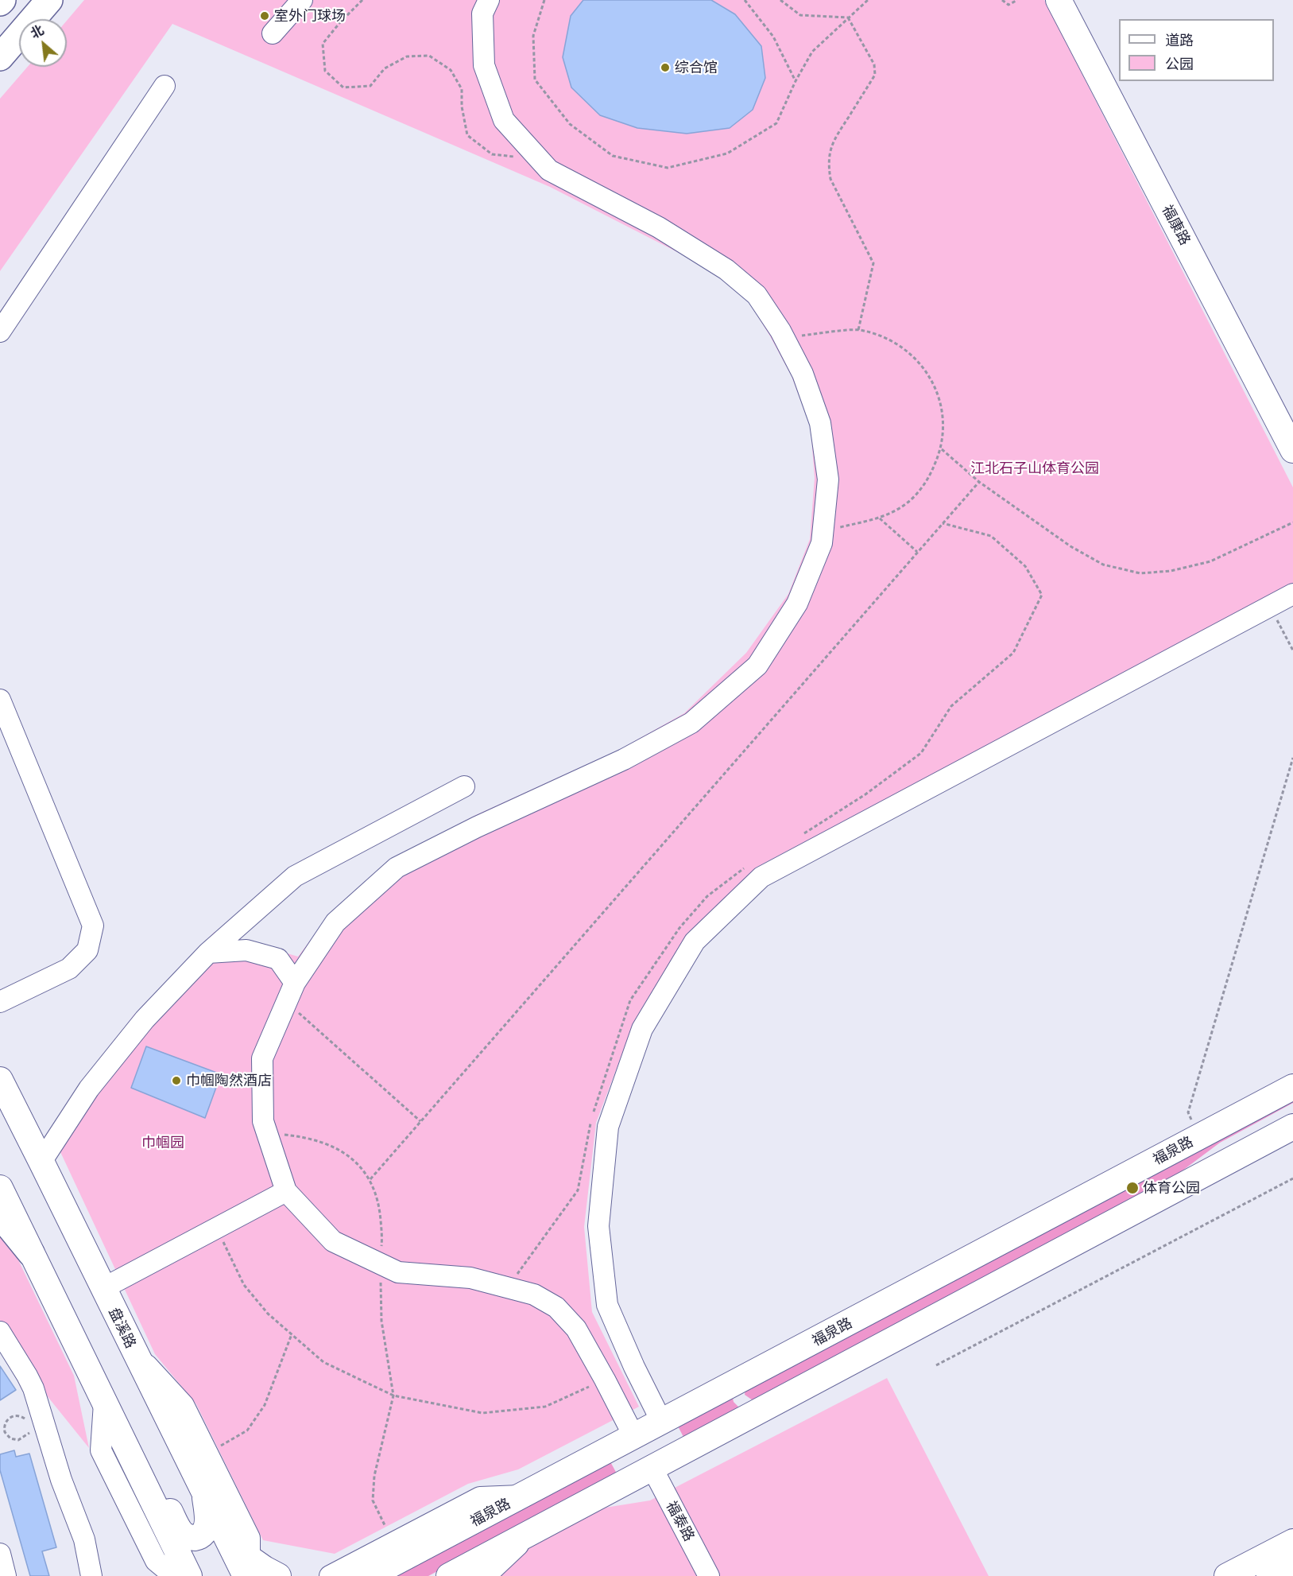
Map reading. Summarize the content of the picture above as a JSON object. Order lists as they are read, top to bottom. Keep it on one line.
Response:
{"streets":{"main road":["福康路","福泉路","盘溪路"],"street":["福泰路"]},"parks":["江北石子山体育公园","巾帼园"],"places":["室外门球场","综合馆","巾帼陶然酒店","体育公园"],"legend":["道路","公园"],"north":"top left"}
